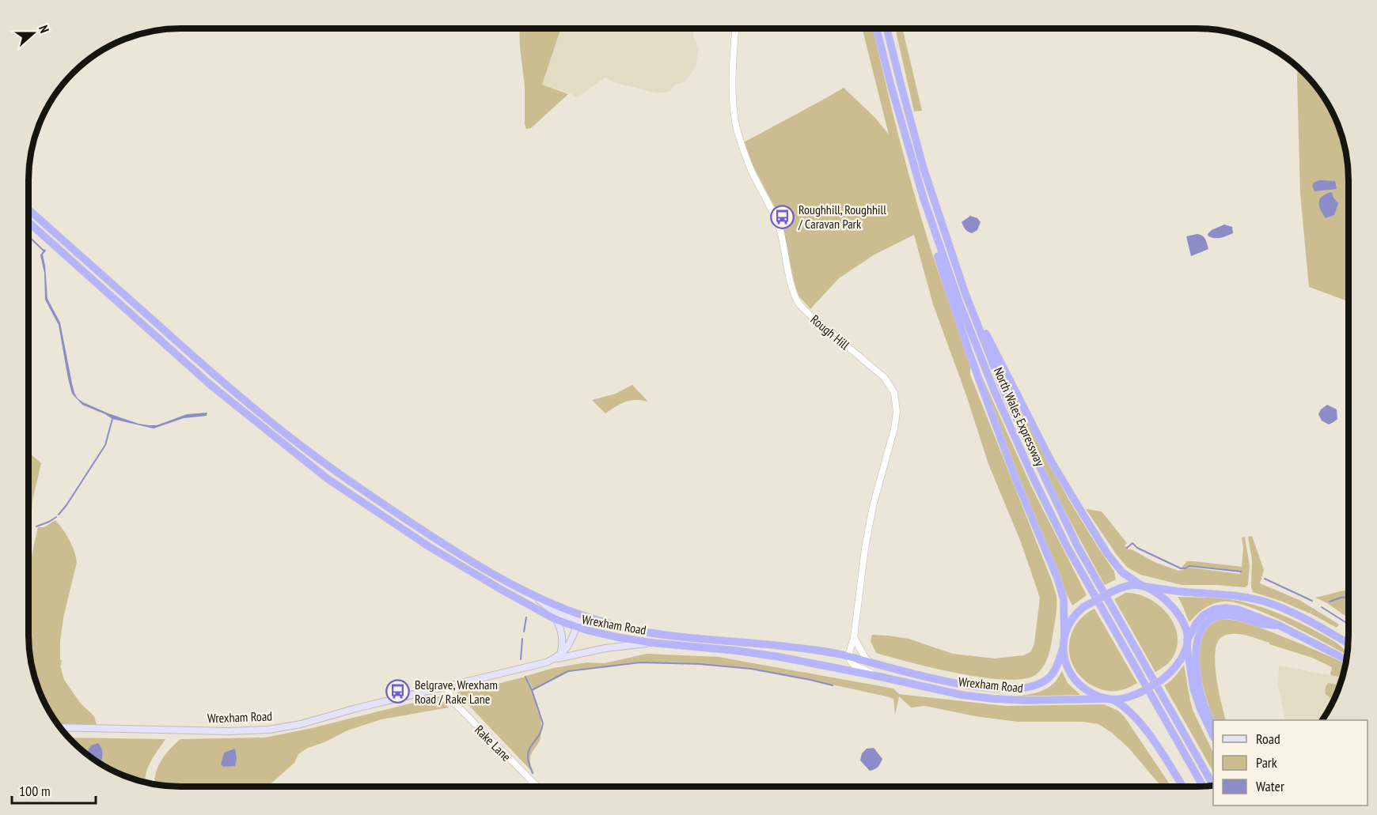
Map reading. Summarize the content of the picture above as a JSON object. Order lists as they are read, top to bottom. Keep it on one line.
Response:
{"streets":{"highway":["North Wales Expressway","Wrexham Road"],"street":["Rough Hill","Rake Lane"]},"crossings":[["Rough Hill","Wrexham Road"],["Wrexham Road","Rake Lane"]],"places":{"bus stop":["Roughhill, Roughhill / Caravan Park","Belgrave, Wrexham Road / Rake Lane"]},"legend":["Road","Park","Water"],"scale_bar":"100 m","north":"right"}
